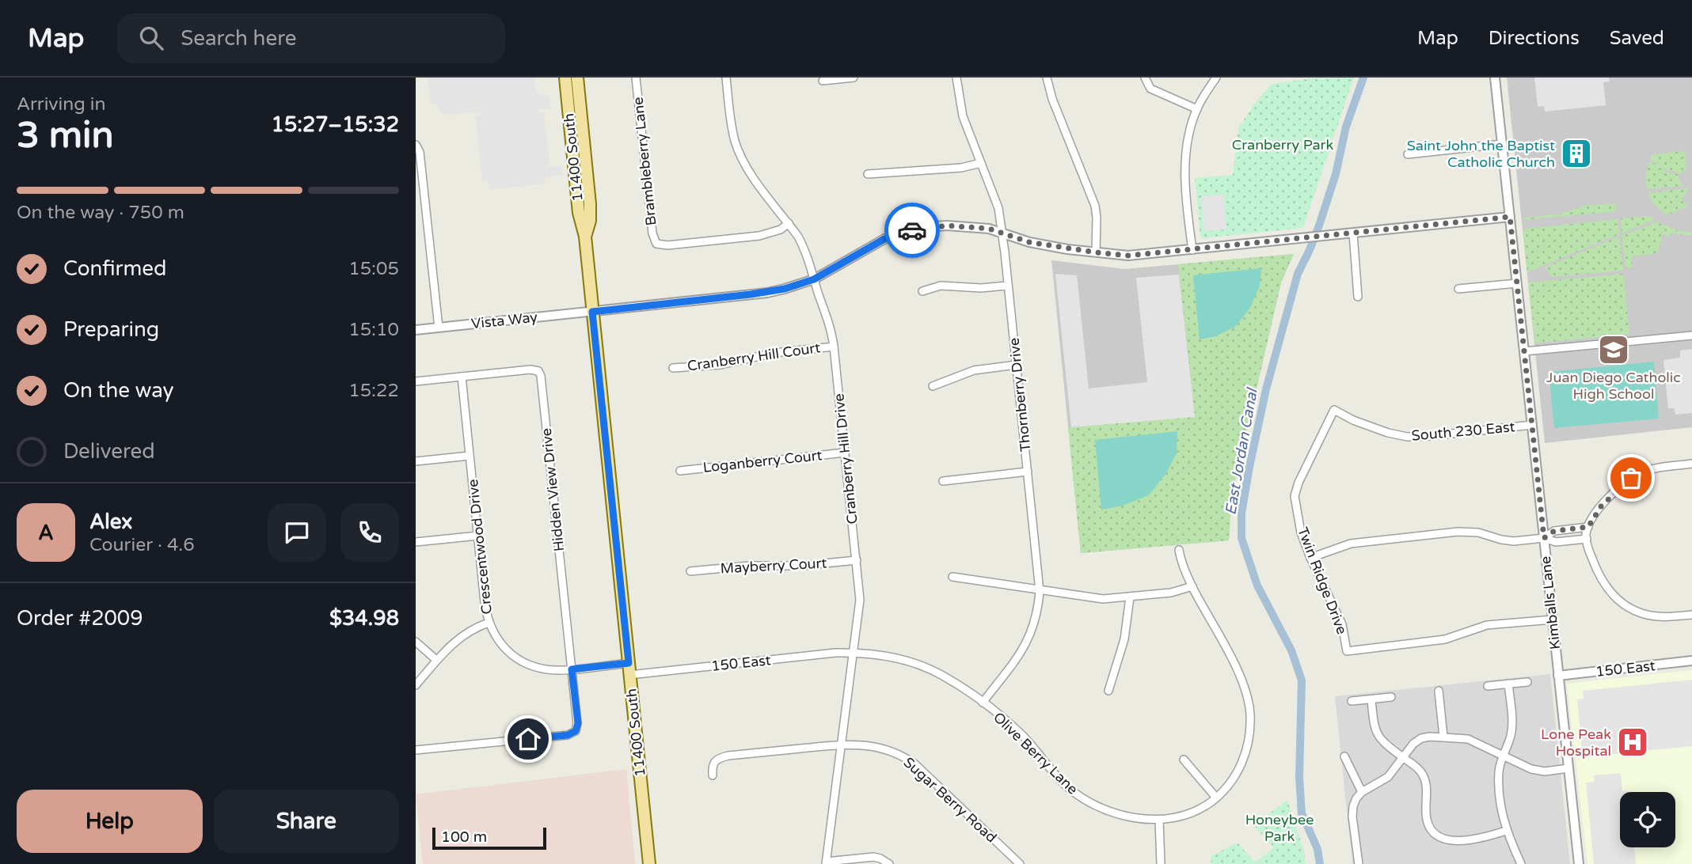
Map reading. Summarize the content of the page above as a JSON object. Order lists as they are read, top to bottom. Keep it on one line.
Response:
{"streets":{"main road":["11400 South"],"street":["Brambleberry Lane","Vista Way","Cranberry Hill Court","Thornberry Drive","South 230 East","Cranberry Hill Drive","Loganberry Court","Hidden View Drive","Crescentwood Drive","Mayberry Court","Twin Ridge Drive","Kimballs Lane","150 East","Olive Berry Lane","Sugar Berry Road"]},"crossings":[["11400 South","Vista Way"],["11400 South","Crescentwood Drive"],["11400 South","150 East"],["Brambleberry Lane","Cranberry Hill Drive"],["Vista Way","Thornberry Drive"],["Vista Way","Cranberry Hill Drive"],["Vista Way","Kimballs Lane"],["Cranberry Hill Court","Cranberry Hill Drive"],["Thornberry Drive","Olive Berry Lane"],["South 230 East","Twin Ridge Drive"],["South 230 East","Kimballs Lane"],["Cranberry Hill Drive","Loganberry Court"],["Cranberry Hill Drive","Mayberry Court"],["Cranberry Hill Drive","150 East"],["Cranberry Hill Drive","Olive Berry Lane"],["Cranberry Hill Drive","Sugar Berry Road"],["Hidden View Drive","Crescentwood Drive"],["Crescentwood Drive","150 East"],["Twin Ridge Drive","Kimballs Lane"],["Kimballs Lane","150 East"],["150 East","Olive Berry Lane"]],"water":["East Jordan Canal"],"parks":["Cranberry Park","Honeybee Park"],"places":{"building":["Saint John the Baptist Catholic Church"],"school or university":["Juan Diego Catholic High School"],"hospital":["Lone Peak Hospital"]},"scale_bar":"100 m","page":{"header":"Map","search":"Search here","nav":["Map","Directions","Saved"],"heading":["3 min","Arriving in","15:27–15:32"],"panel":["Alex","Courier · 4.6","Order #2009","$34.98"],"bar":"On the way · 750 m","list":[["Confirmed","15:05"],["Preparing","15:10"],["On the way","15:22"],"Delivered"],"round":"A","buttons":["Help","Share"],"scale":"100 m"}}
